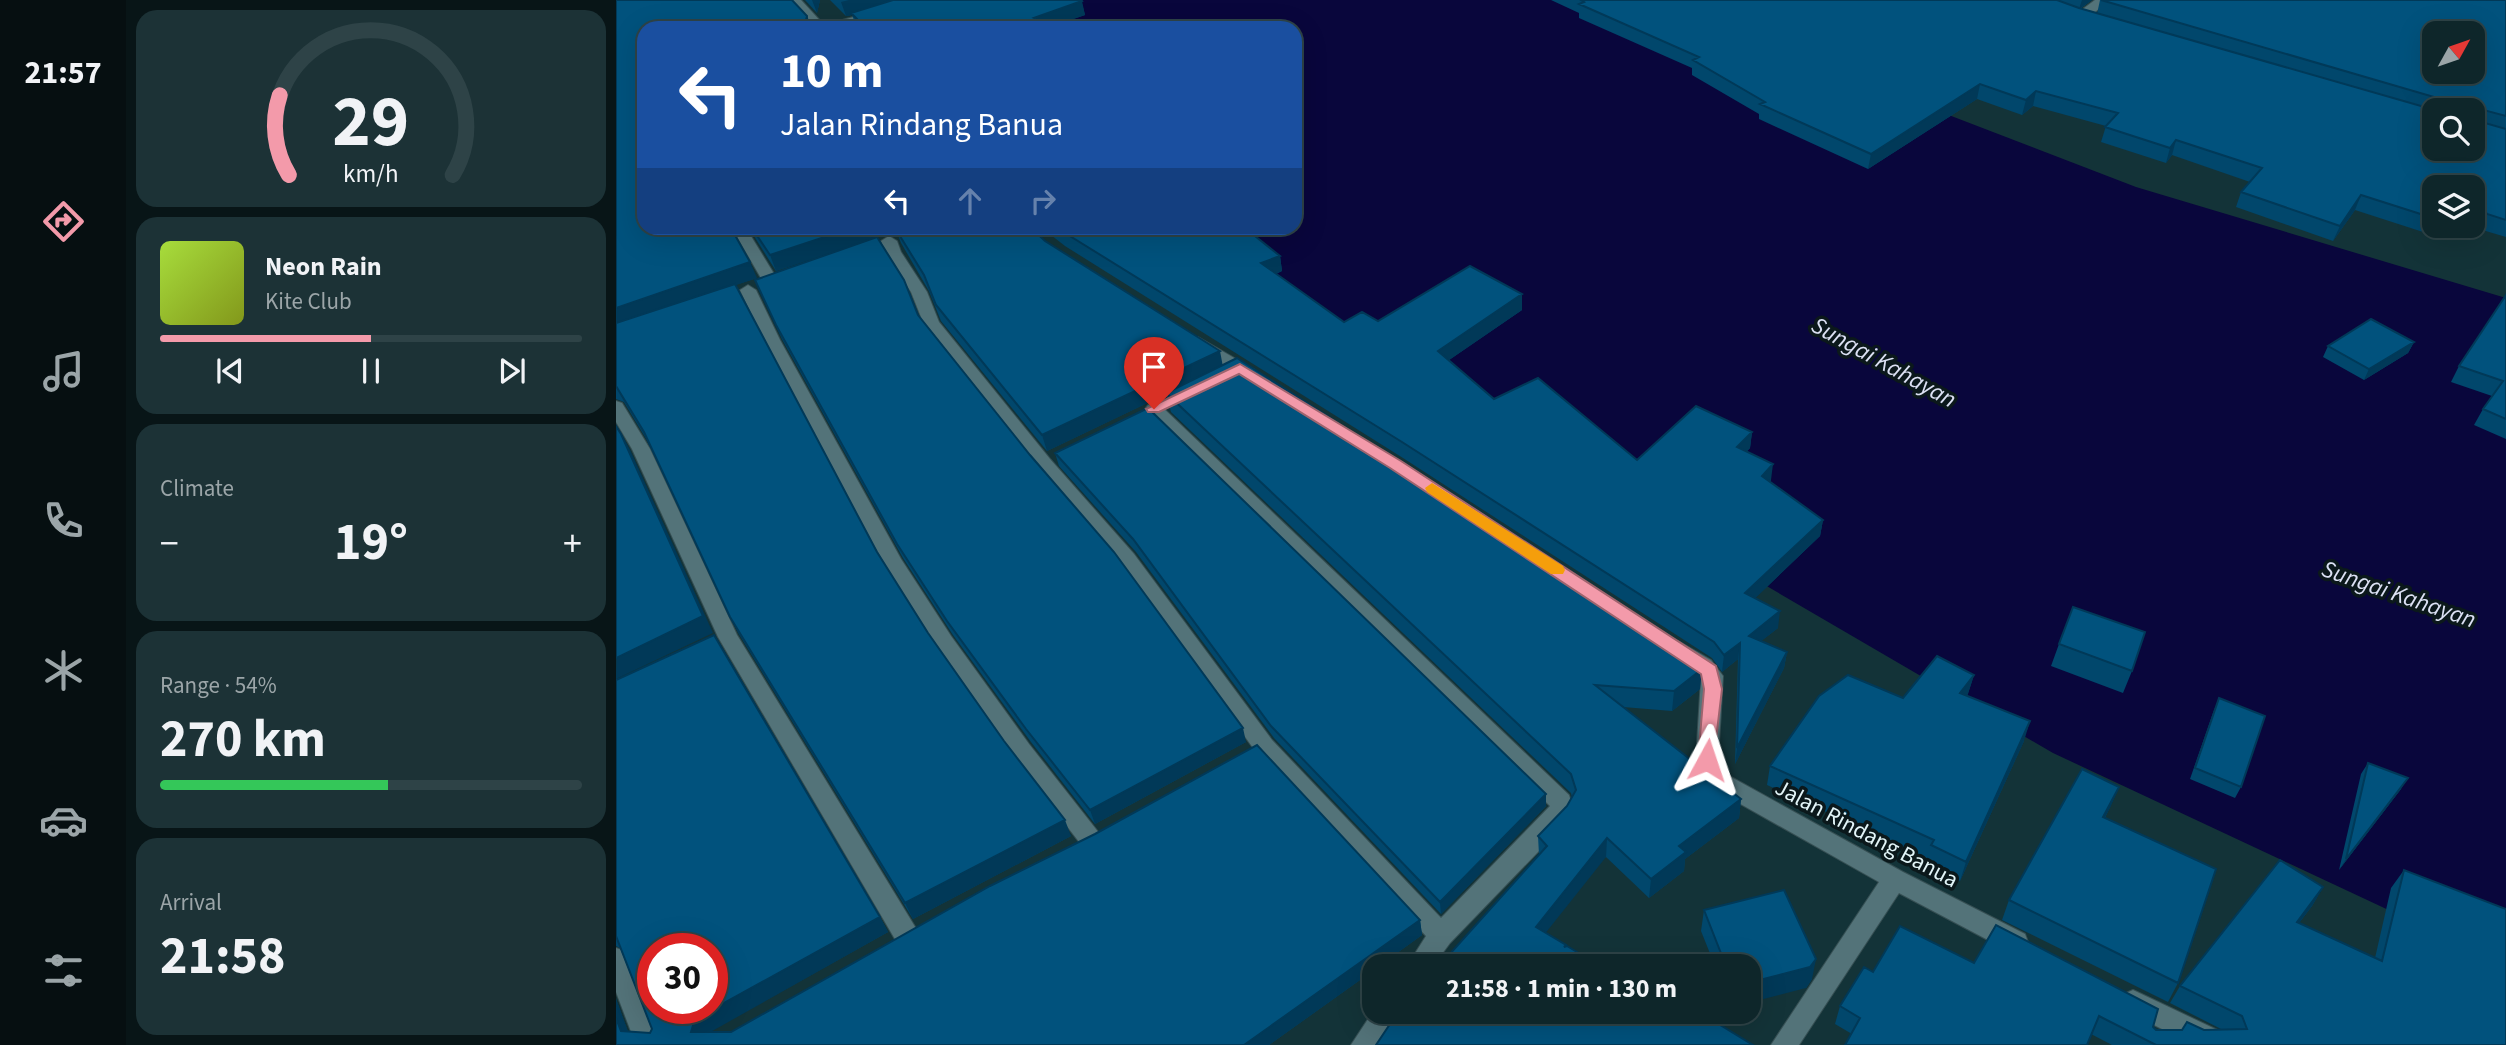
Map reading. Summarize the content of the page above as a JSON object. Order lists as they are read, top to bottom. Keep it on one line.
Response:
{"streets":{"street":["Jalan Rindang Banua"]},"water":["Sungai Kahayan"],"north":"top right","page":{"tabs":"21:57","turn":["10 m","Jalan Rindang Banua"],"song":["Neon Rain","Kite Club"],"tile":["Climate",["Range · 54%","270 km"],["Arrival","21:58"]],"heat":["−","19°","+"],"limit":"30","trip":"21:58 · 1 min · 130 m","gauge":["29","km/h"]}}
